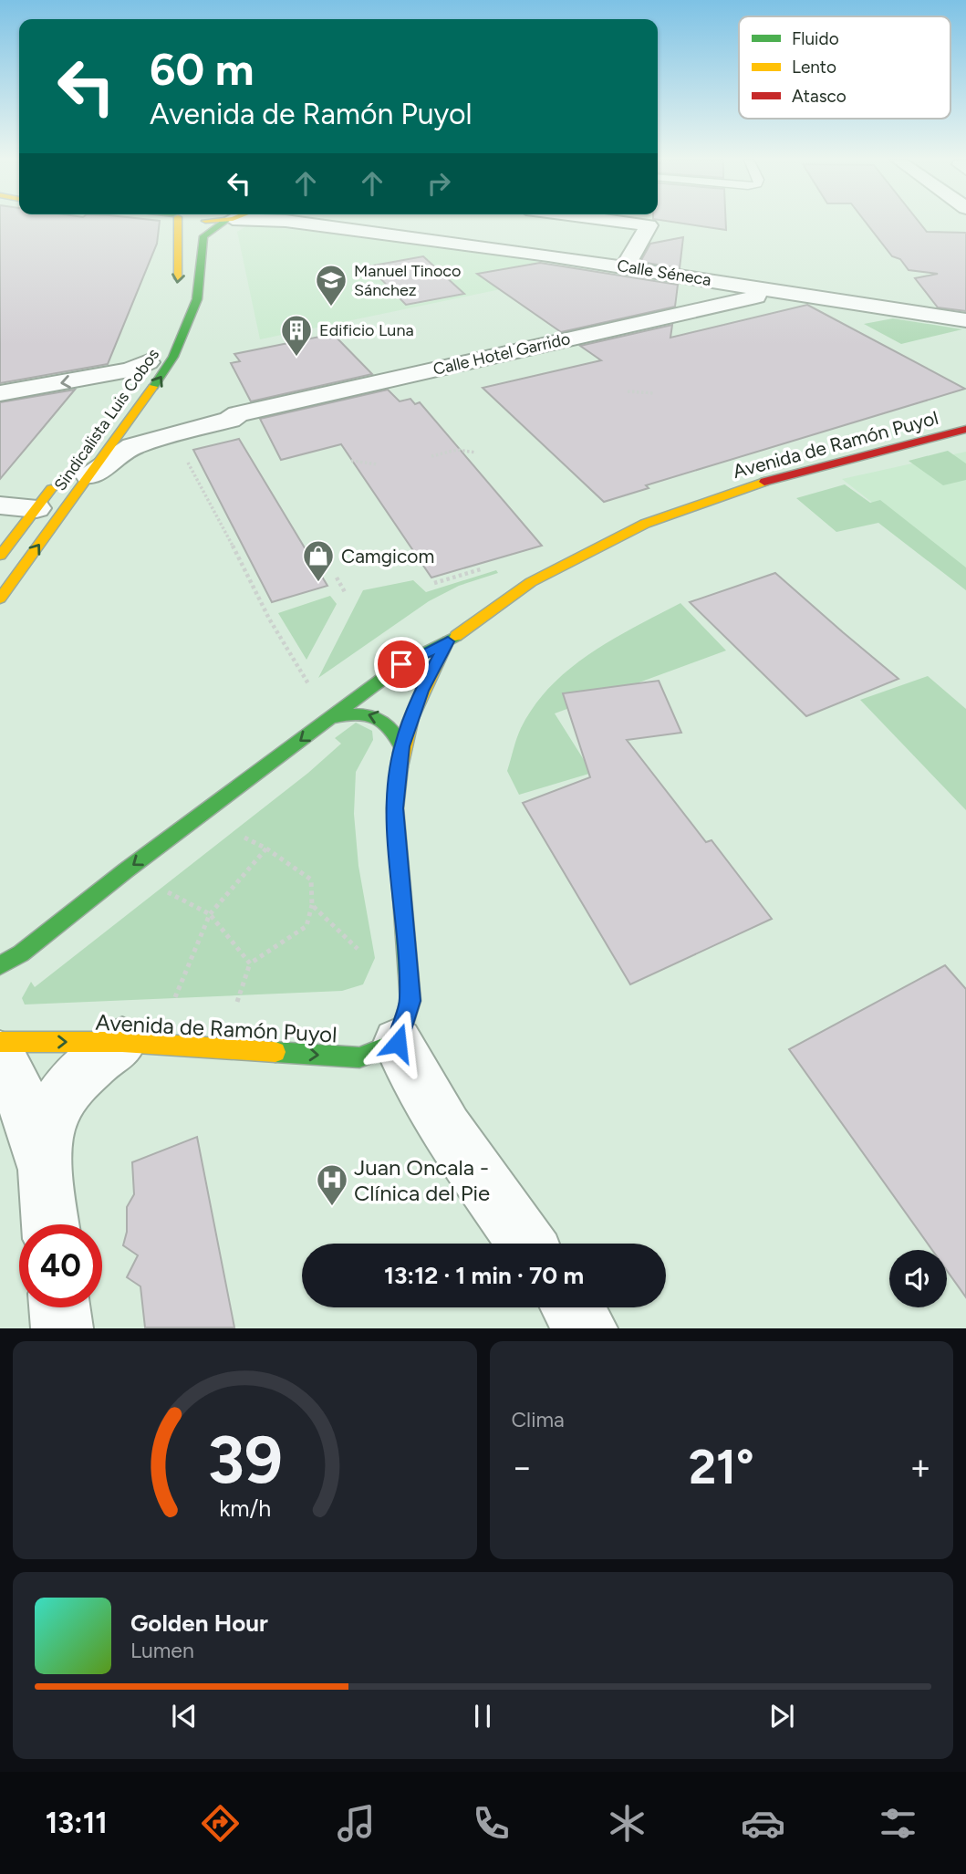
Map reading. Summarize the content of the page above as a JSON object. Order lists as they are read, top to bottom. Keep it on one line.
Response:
{"streets":{"street":["Calle Séneca","Calle Hotel Garrido","Sindicalista Luis Cobos","Avenida de Ramón Puyol"]},"crossings":[["Calle Séneca","Calle Hotel Garrido"],["Calle Hotel Garrido","Sindicalista Luis Cobos"]],"places":{"school or university":["Manuel Tinoco Sánchez"],"building":["Edificio Luna"],"shop":["Camgicom"],"hospital":["Juan Oncala - Clínica del Pie"]},"legend":["Fluido","Lento","Atasco"],"page":{"turn":["60 m","Avenida de Ramón Puyol"],"limit":"40","trip":"13:12 · 1 min · 70 m","tile":"Clima","heat":["−","21°","+"],"song":["Golden Hour","Lumen"],"tabs":"13:11","gauge":["39","km/h"]}}
